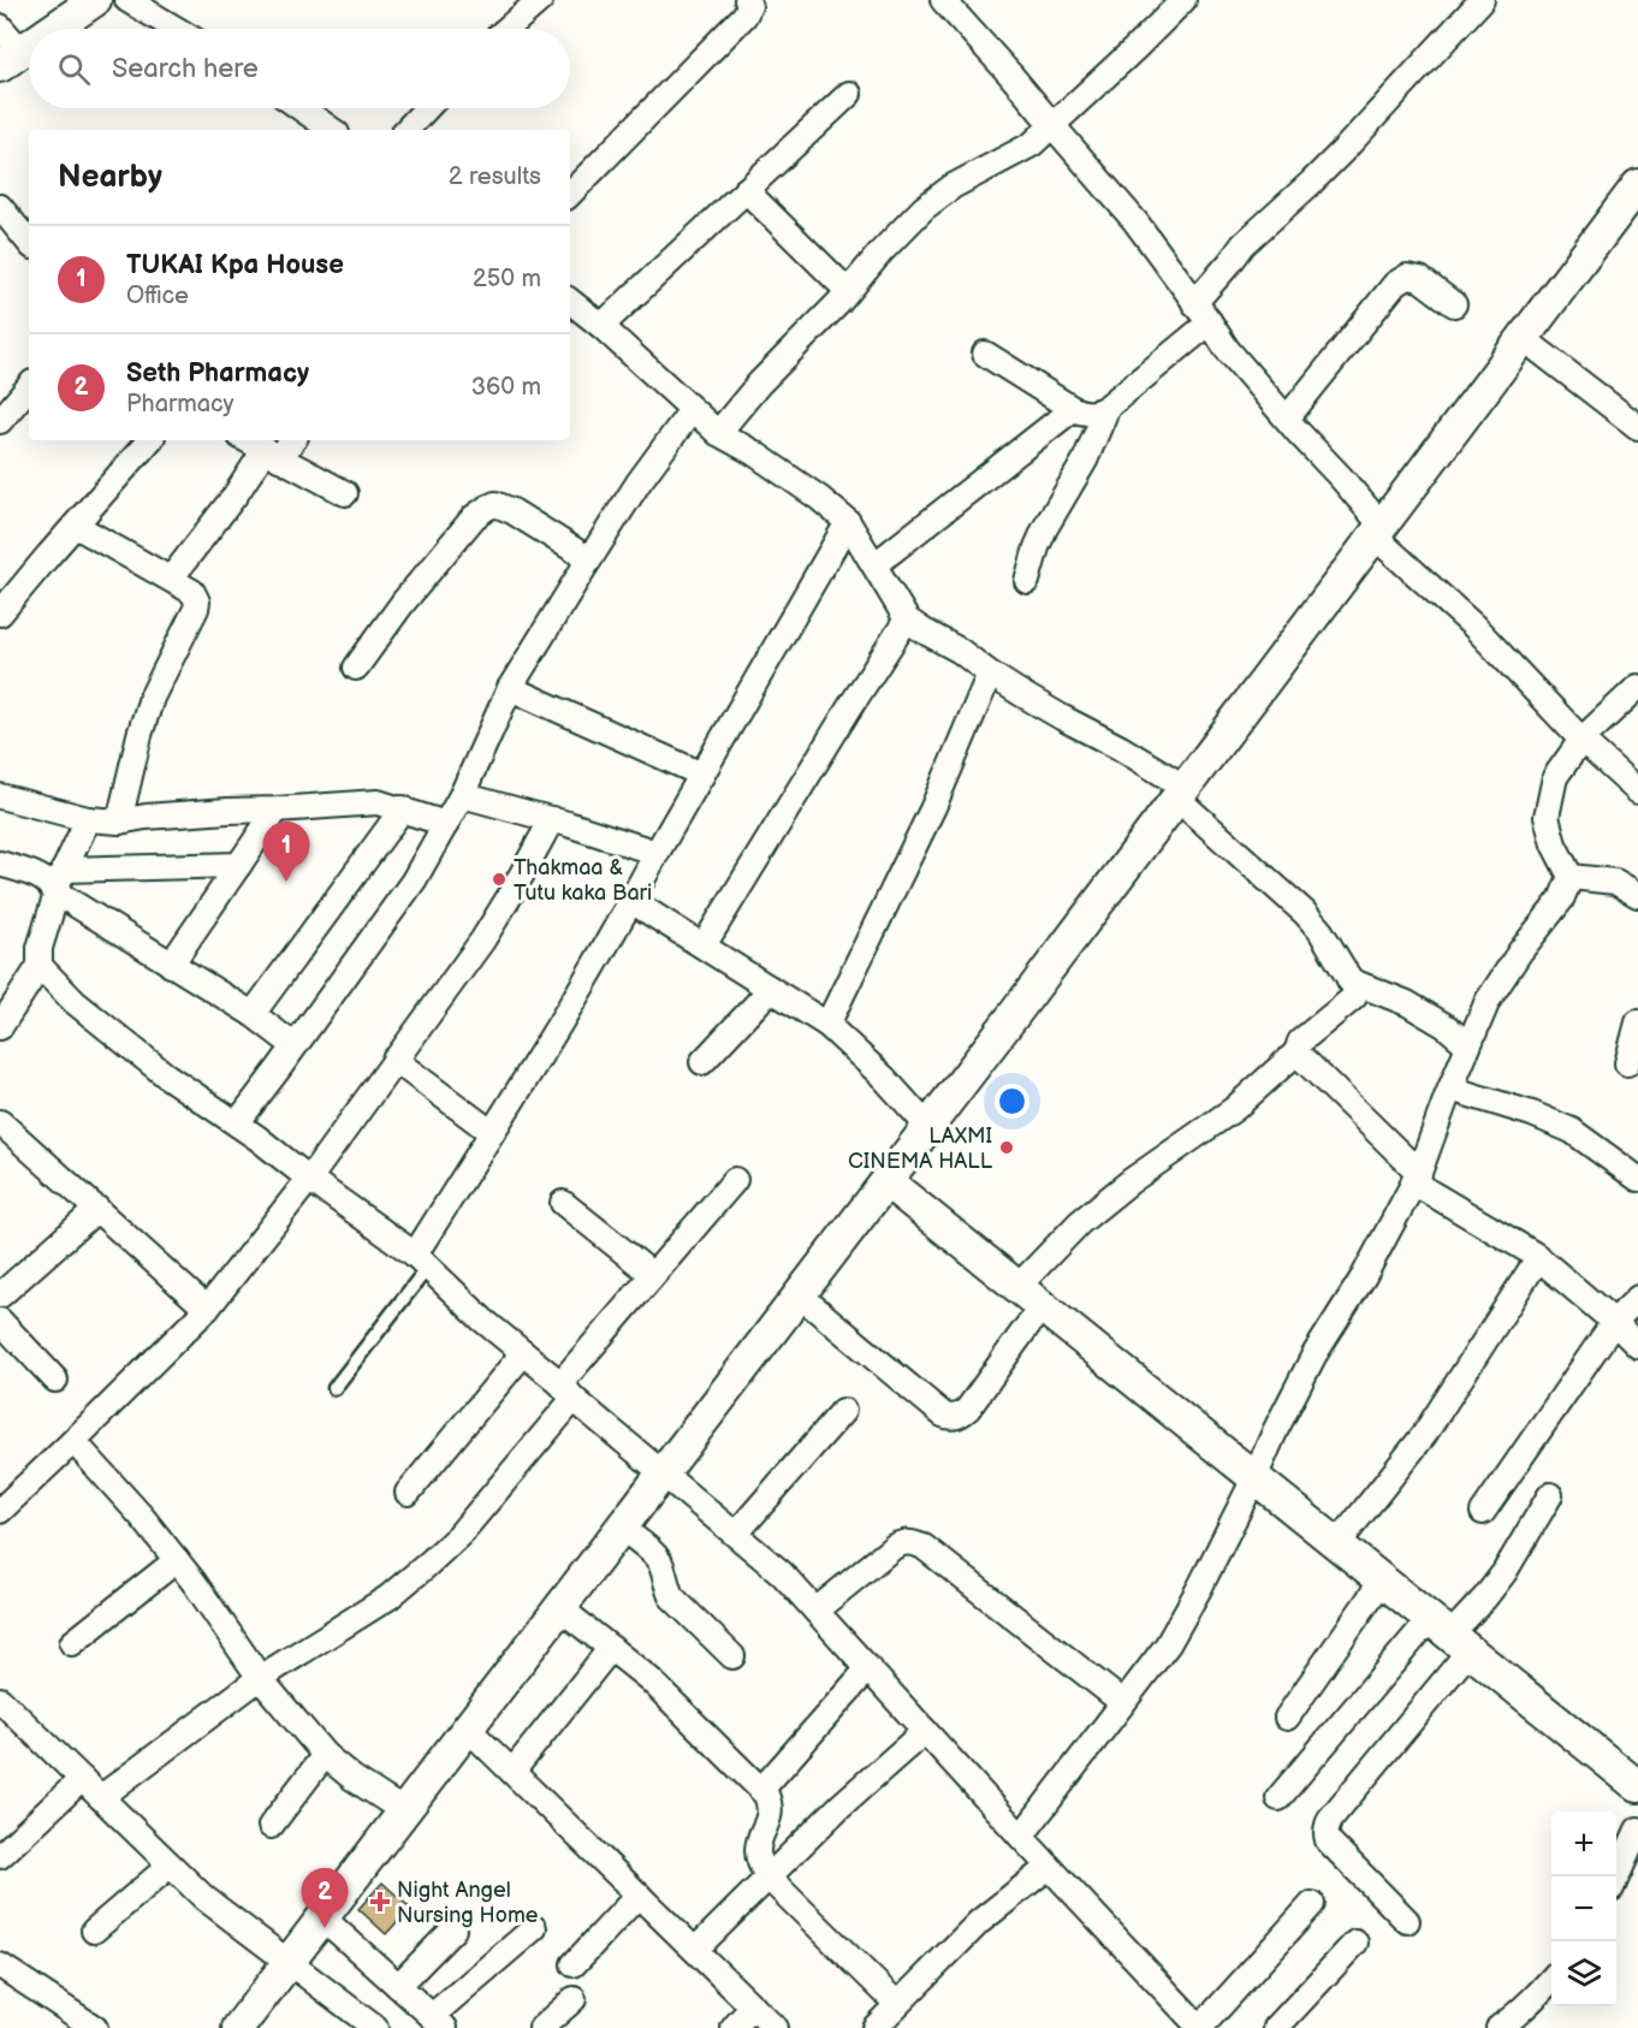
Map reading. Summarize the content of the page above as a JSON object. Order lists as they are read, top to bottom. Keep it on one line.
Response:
{"places":{"other":["Thakmaa & Tutu kaka Bari","LAXMI CINEMA HALL"],"health":["Night Angel Nursing Home"]},"page":{"search":"Search here","heading":["Nearby","2 results"],"list":[{"mark":"1","name":"TUKAI Kpa House","note":"Office","value":"250 m"},{"mark":"2","name":"Seth Pharmacy","note":"Pharmacy","value":"360 m"}],"pins":["1","2"],"map_buttons":["+","−"]}}
